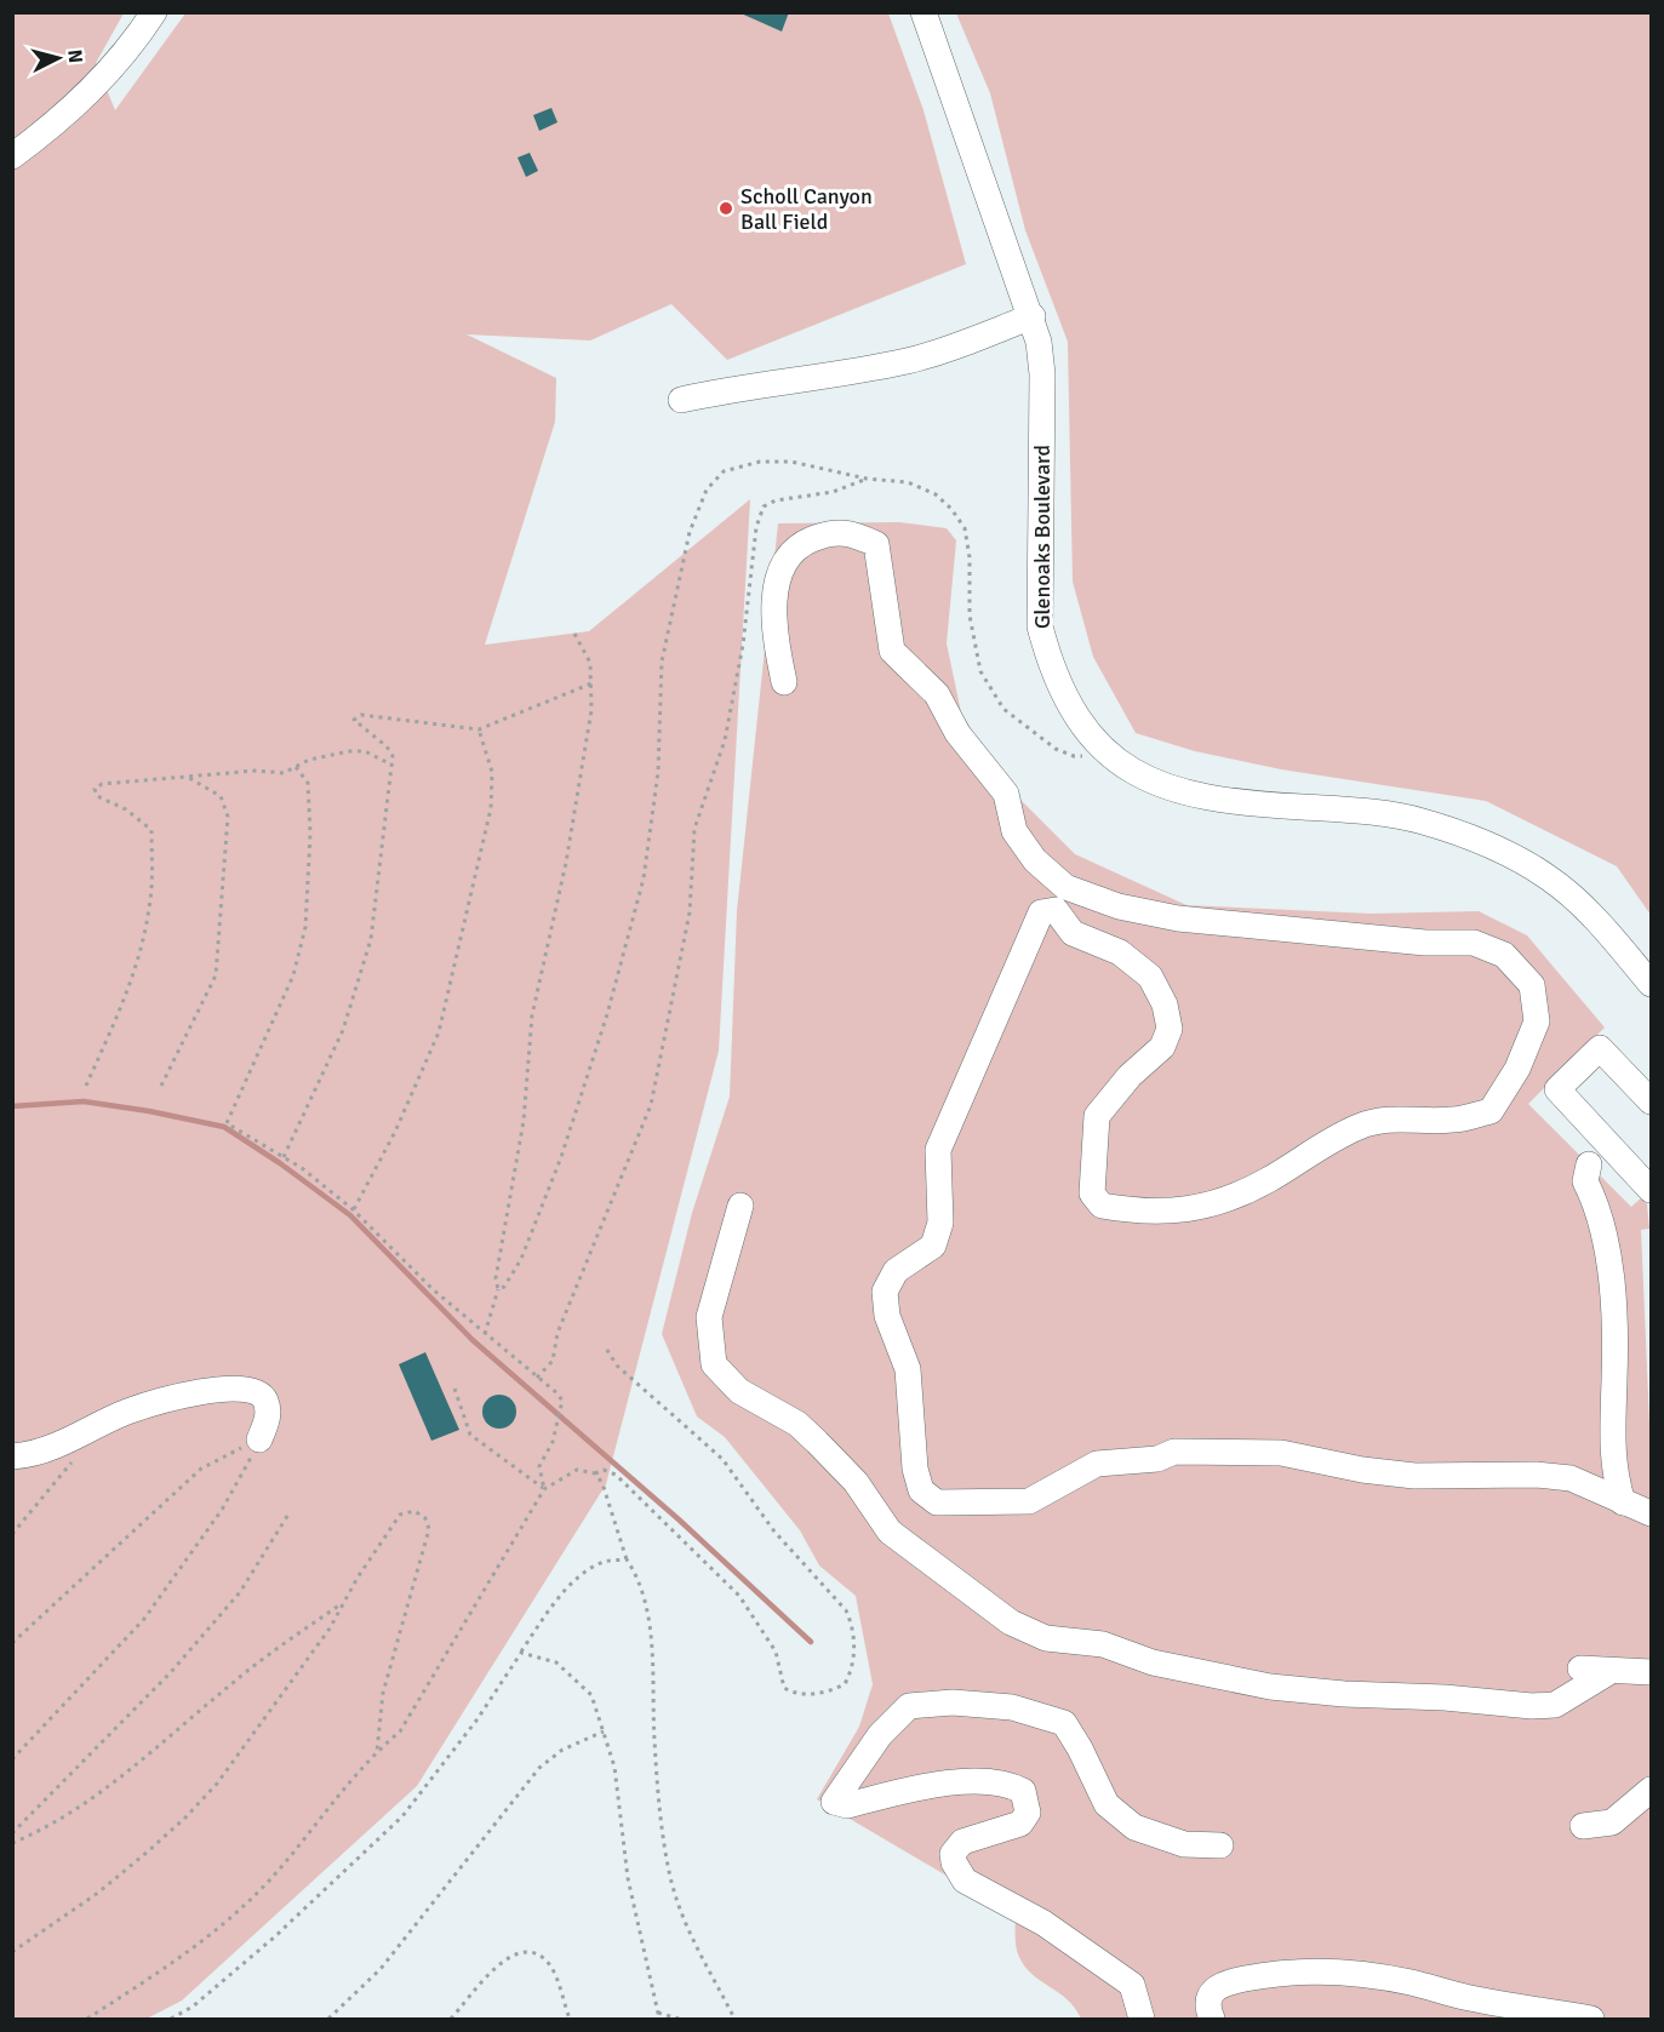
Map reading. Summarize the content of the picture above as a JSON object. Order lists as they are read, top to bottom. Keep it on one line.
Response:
{"streets":{"street":["Glenoaks Boulevard"]},"places":["Scholl Canyon Ball Field"],"north":"right"}
